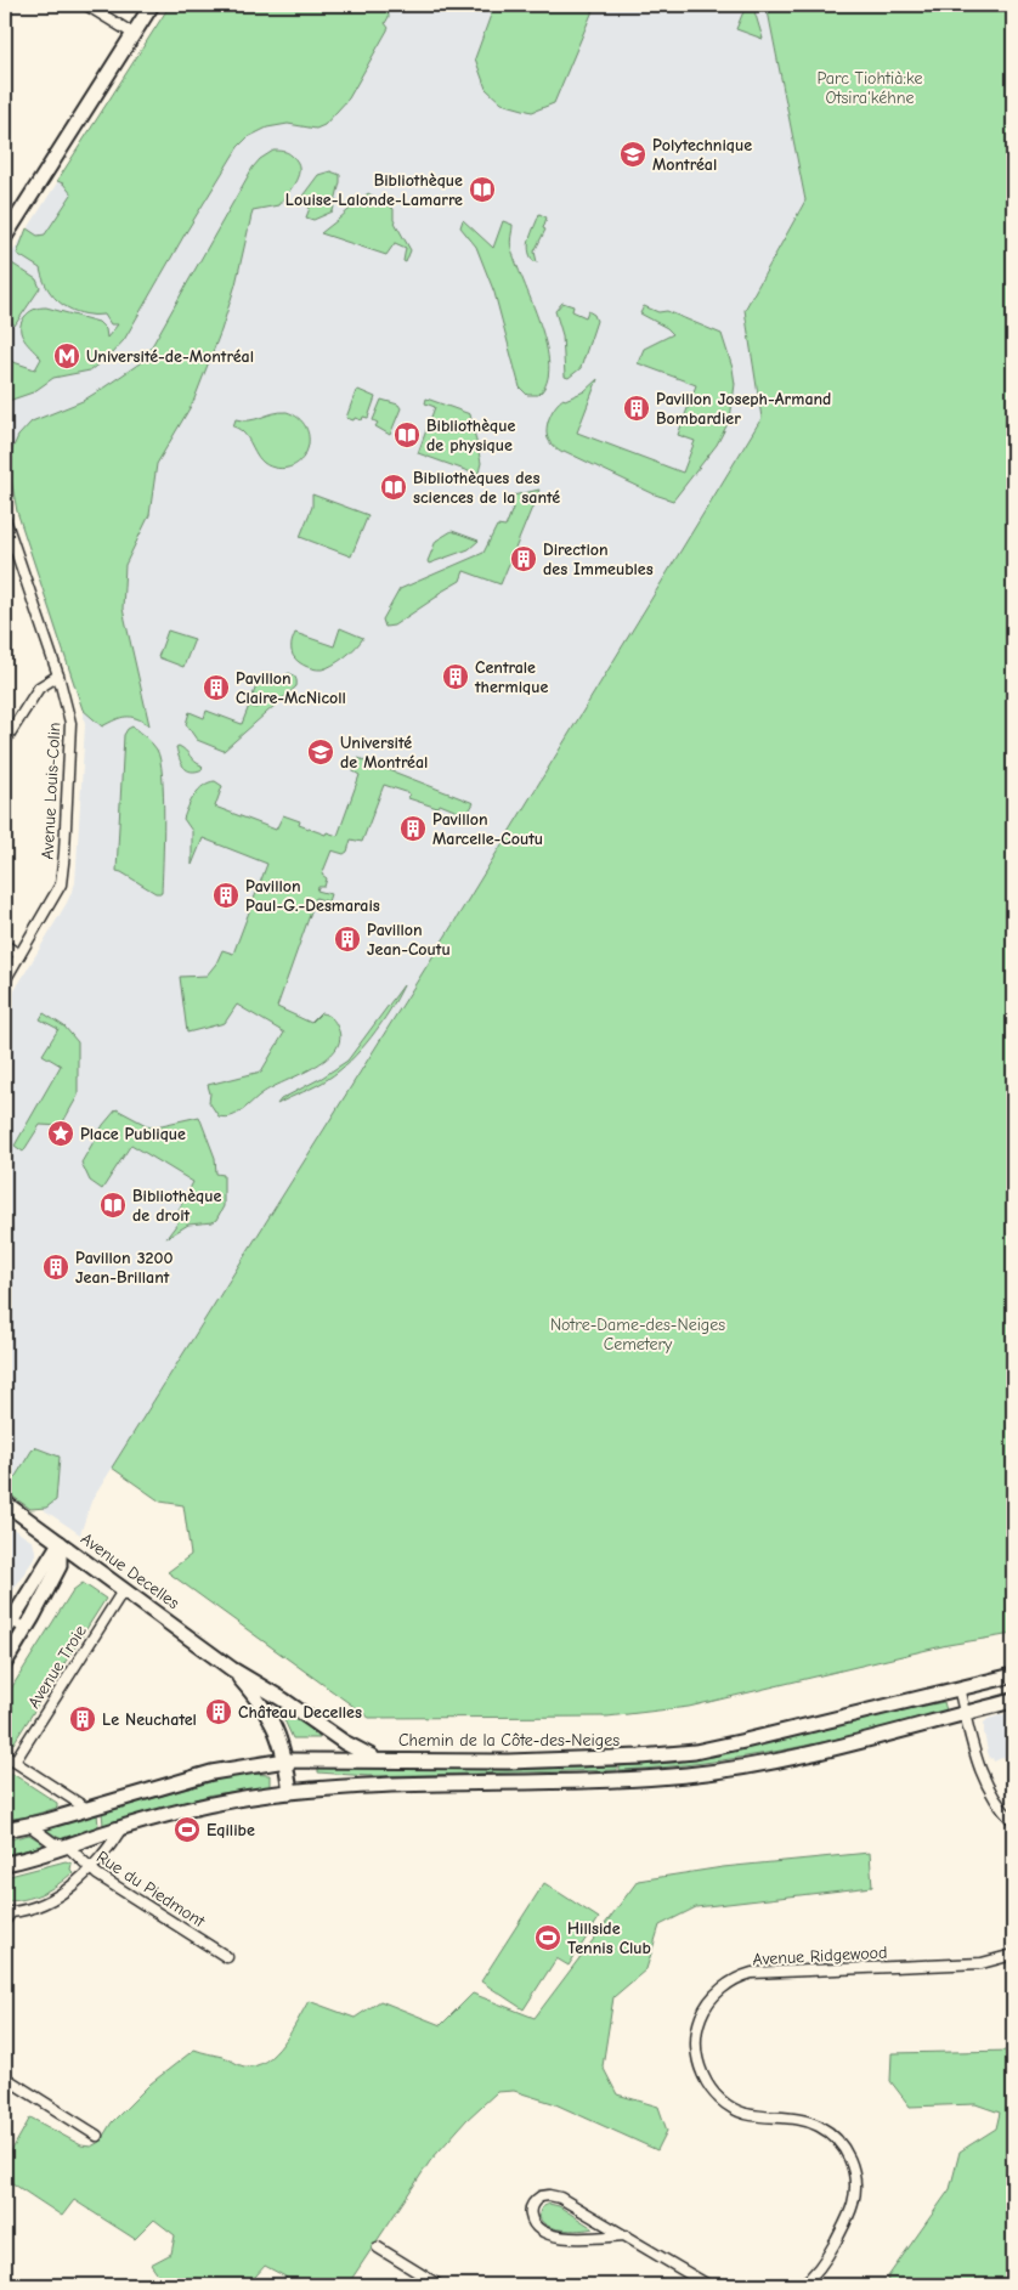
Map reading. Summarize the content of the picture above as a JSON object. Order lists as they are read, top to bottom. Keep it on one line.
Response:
{"streets":{"main road":["Avenue Decelles","Chemin de la Côte-des-Neiges"],"street":["Avenue Louis-Colin","Avenue Troie","Rue du Piedmont","Avenue Ridgewood"]},"crossings":[["Avenue Decelles","Avenue Troie"],["Avenue Decelles","Chemin de la Côte-des-Neiges"],["Chemin de la Côte-des-Neiges","Rue du Piedmont"]],"parks":["Parc Tiohtià:ke Otsira'kéhne","Notre-Dame-des-Neiges Cemetery"],"places":{"school or university":["Polytechnique Montréal","Université de Montréal"],"library":["Bibliothèque Louise-Lalonde-Lamarre","Bibliothèque de physique","Bibliothèques des sciences de la santé","Bibliothèque de droit"],"metro station":["Université-de-Montréal"],"building":["Pavillon Joseph-Armand Bombardier","Direction des Immeubles","Centrale thermique","Pavillon Claire-McNicoll","Pavillon Marcelle-Coutu","Pavillon Paul-G.-Desmarais","Pavillon Jean-Coutu","Pavillon 3200 Jean-Brillant","Château Decelles","Le Neuchatel"],"place":["Place Publique"],"sports":["Eqilibe","Hillside Tennis Club"]}}
